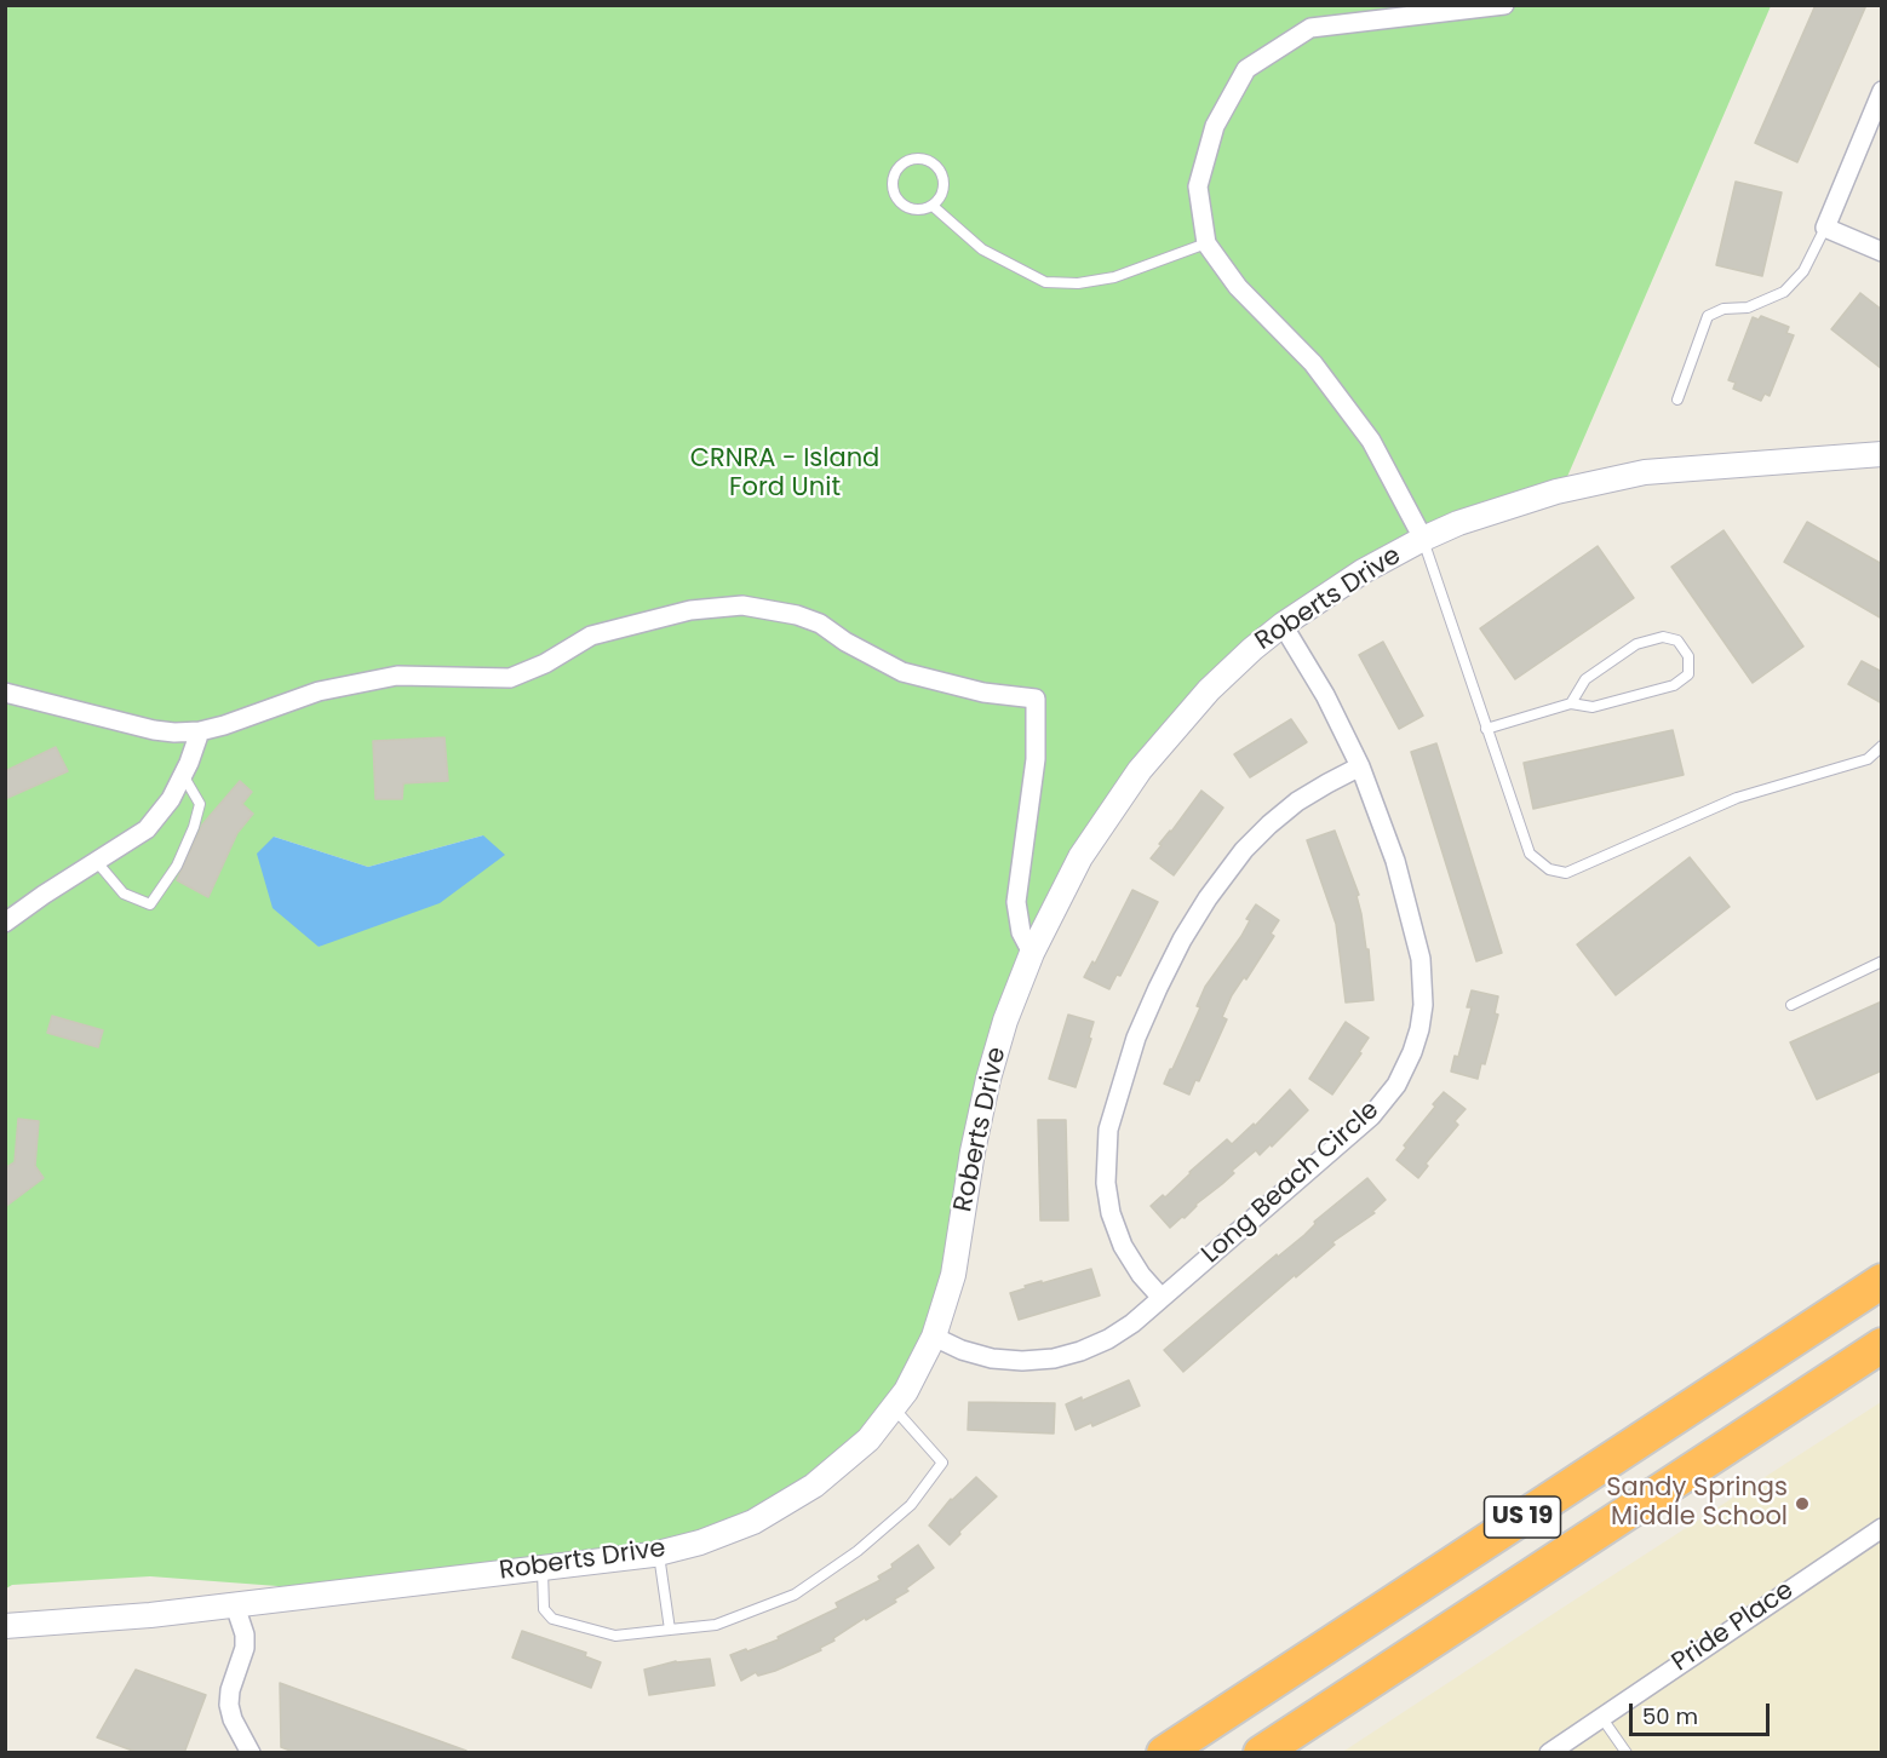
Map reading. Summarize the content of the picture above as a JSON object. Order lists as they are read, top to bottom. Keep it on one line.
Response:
{"streets":{"highway":["US 19"],"street":["Roberts Drive","Long Beach Circle","Pride Place"]},"crossings":[["Roberts Drive","Long Beach Circle"]],"parks":["CRNRA - Island Ford Unit"],"places":["Sandy Springs Middle School"],"scale_bar":"50 m"}
